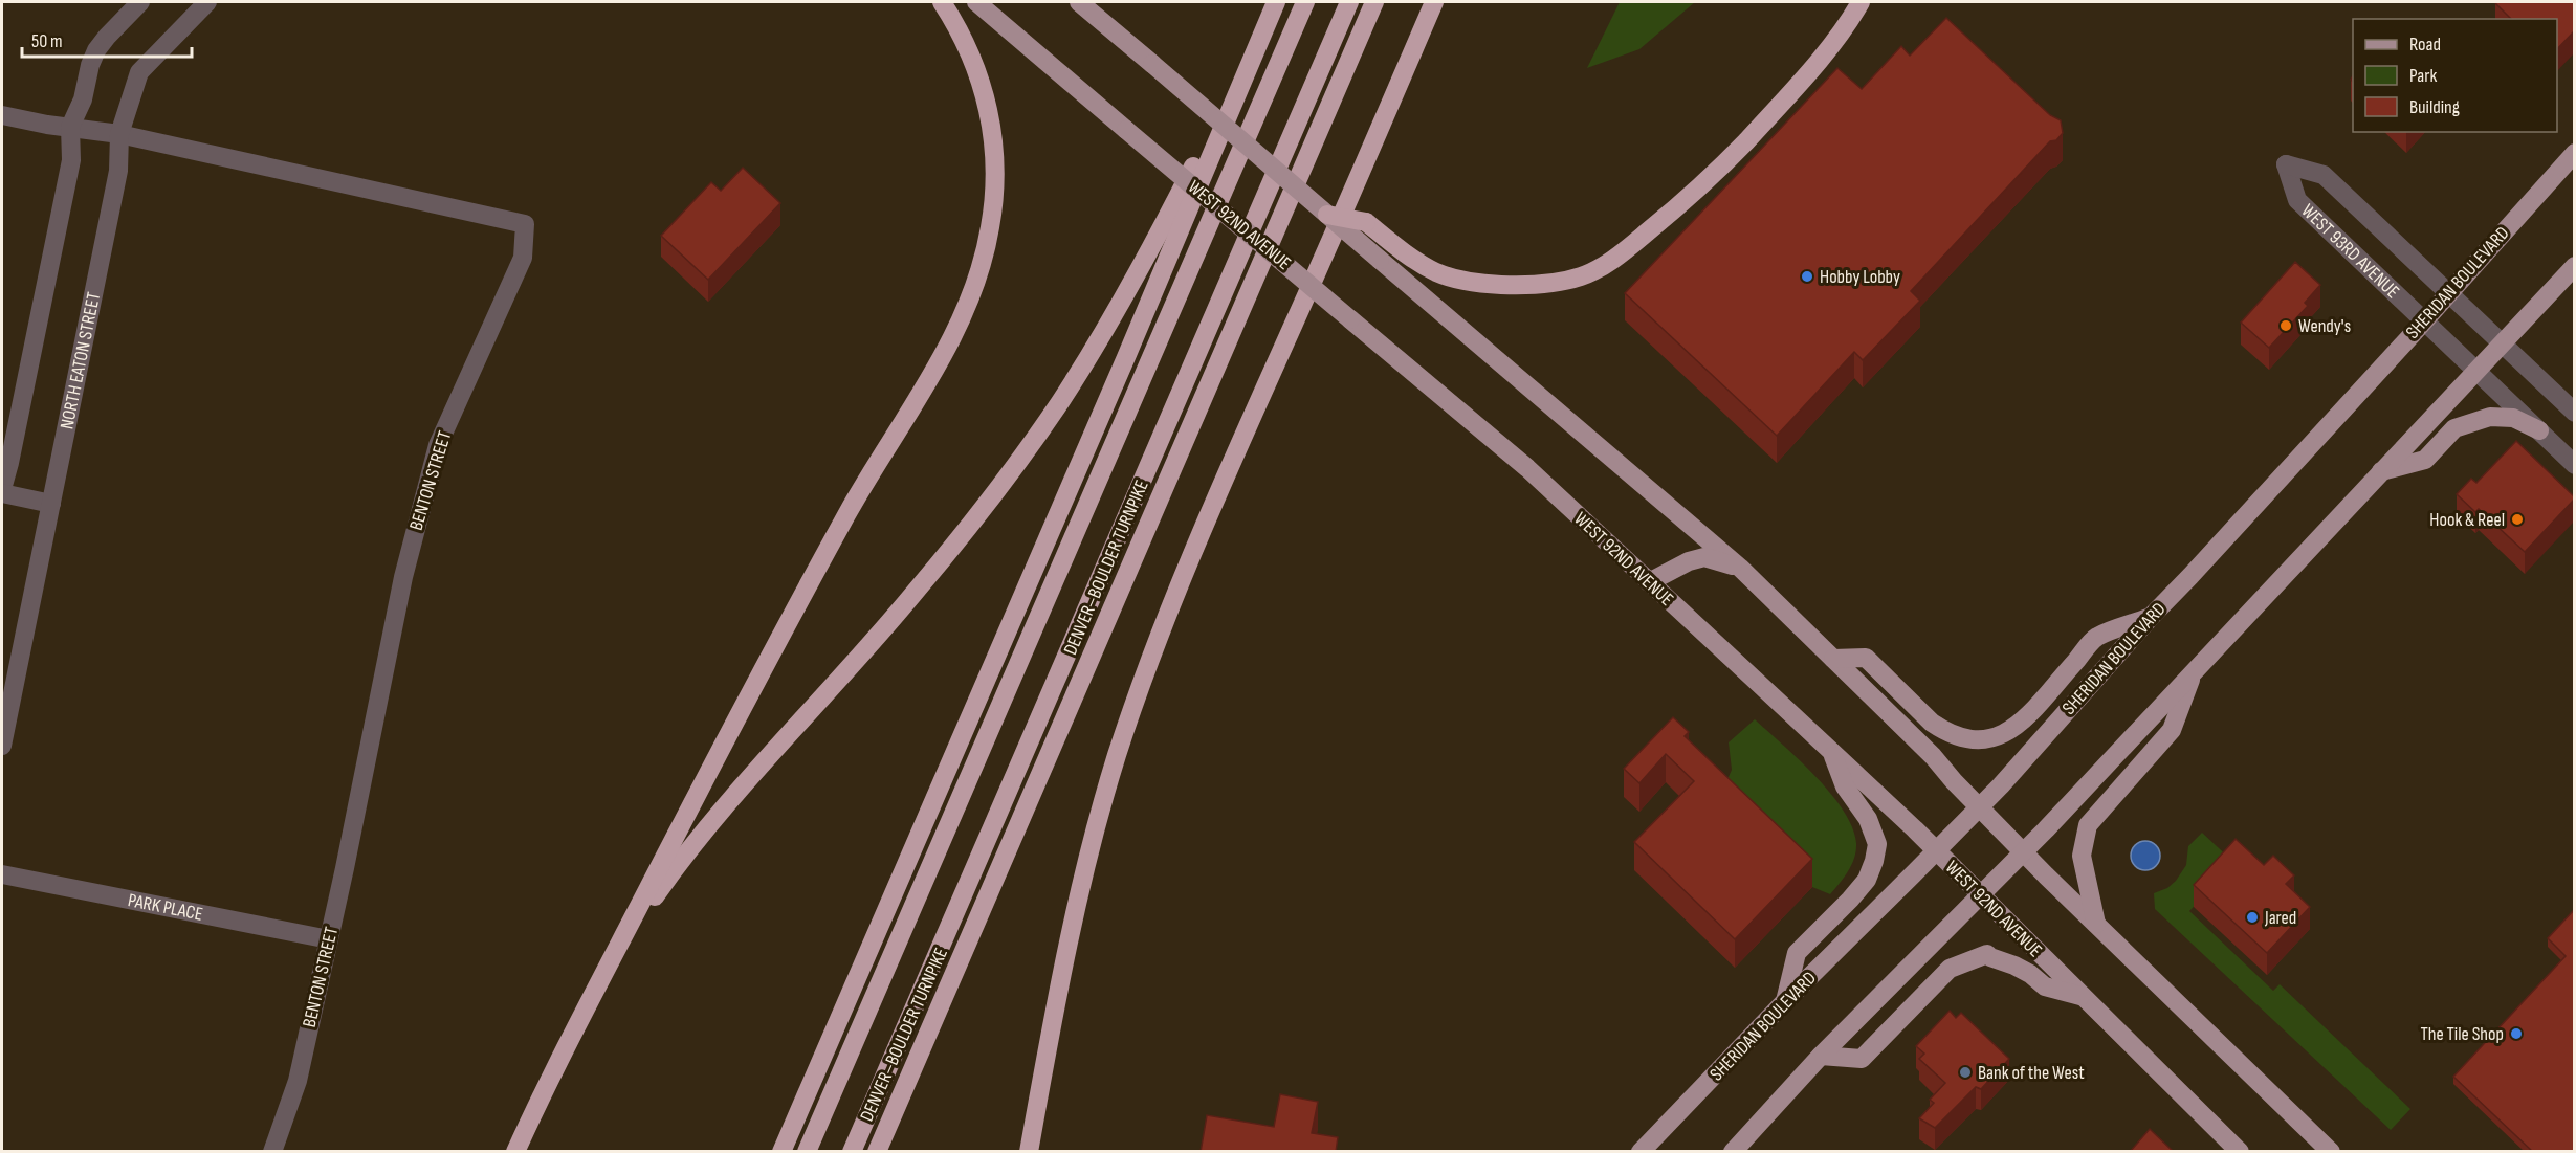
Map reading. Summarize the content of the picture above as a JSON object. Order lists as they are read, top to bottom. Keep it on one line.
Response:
{"streets":{"highway":["DENVER–BOULDER TURNPIKE"],"main road":["WEST 92ND AVENUE","SHERIDAN BOULEVARD"],"street":["WEST 93RD AVENUE","NORTH EATON STREET","BENTON STREET","PARK PLACE"]},"crossings":[["WEST 92ND AVENUE","SHERIDAN BOULEVARD"],["WEST 93RD AVENUE","SHERIDAN BOULEVARD"],["NORTH EATON STREET","BENTON STREET"],["BENTON STREET","PARK PLACE"]],"places":["Hobby Lobby","Wendy's","Hook & Reel","Jared","The Tile Shop","Bank of the West"],"legend":["Road","Park","Building"],"scale_bar":"50 m"}
